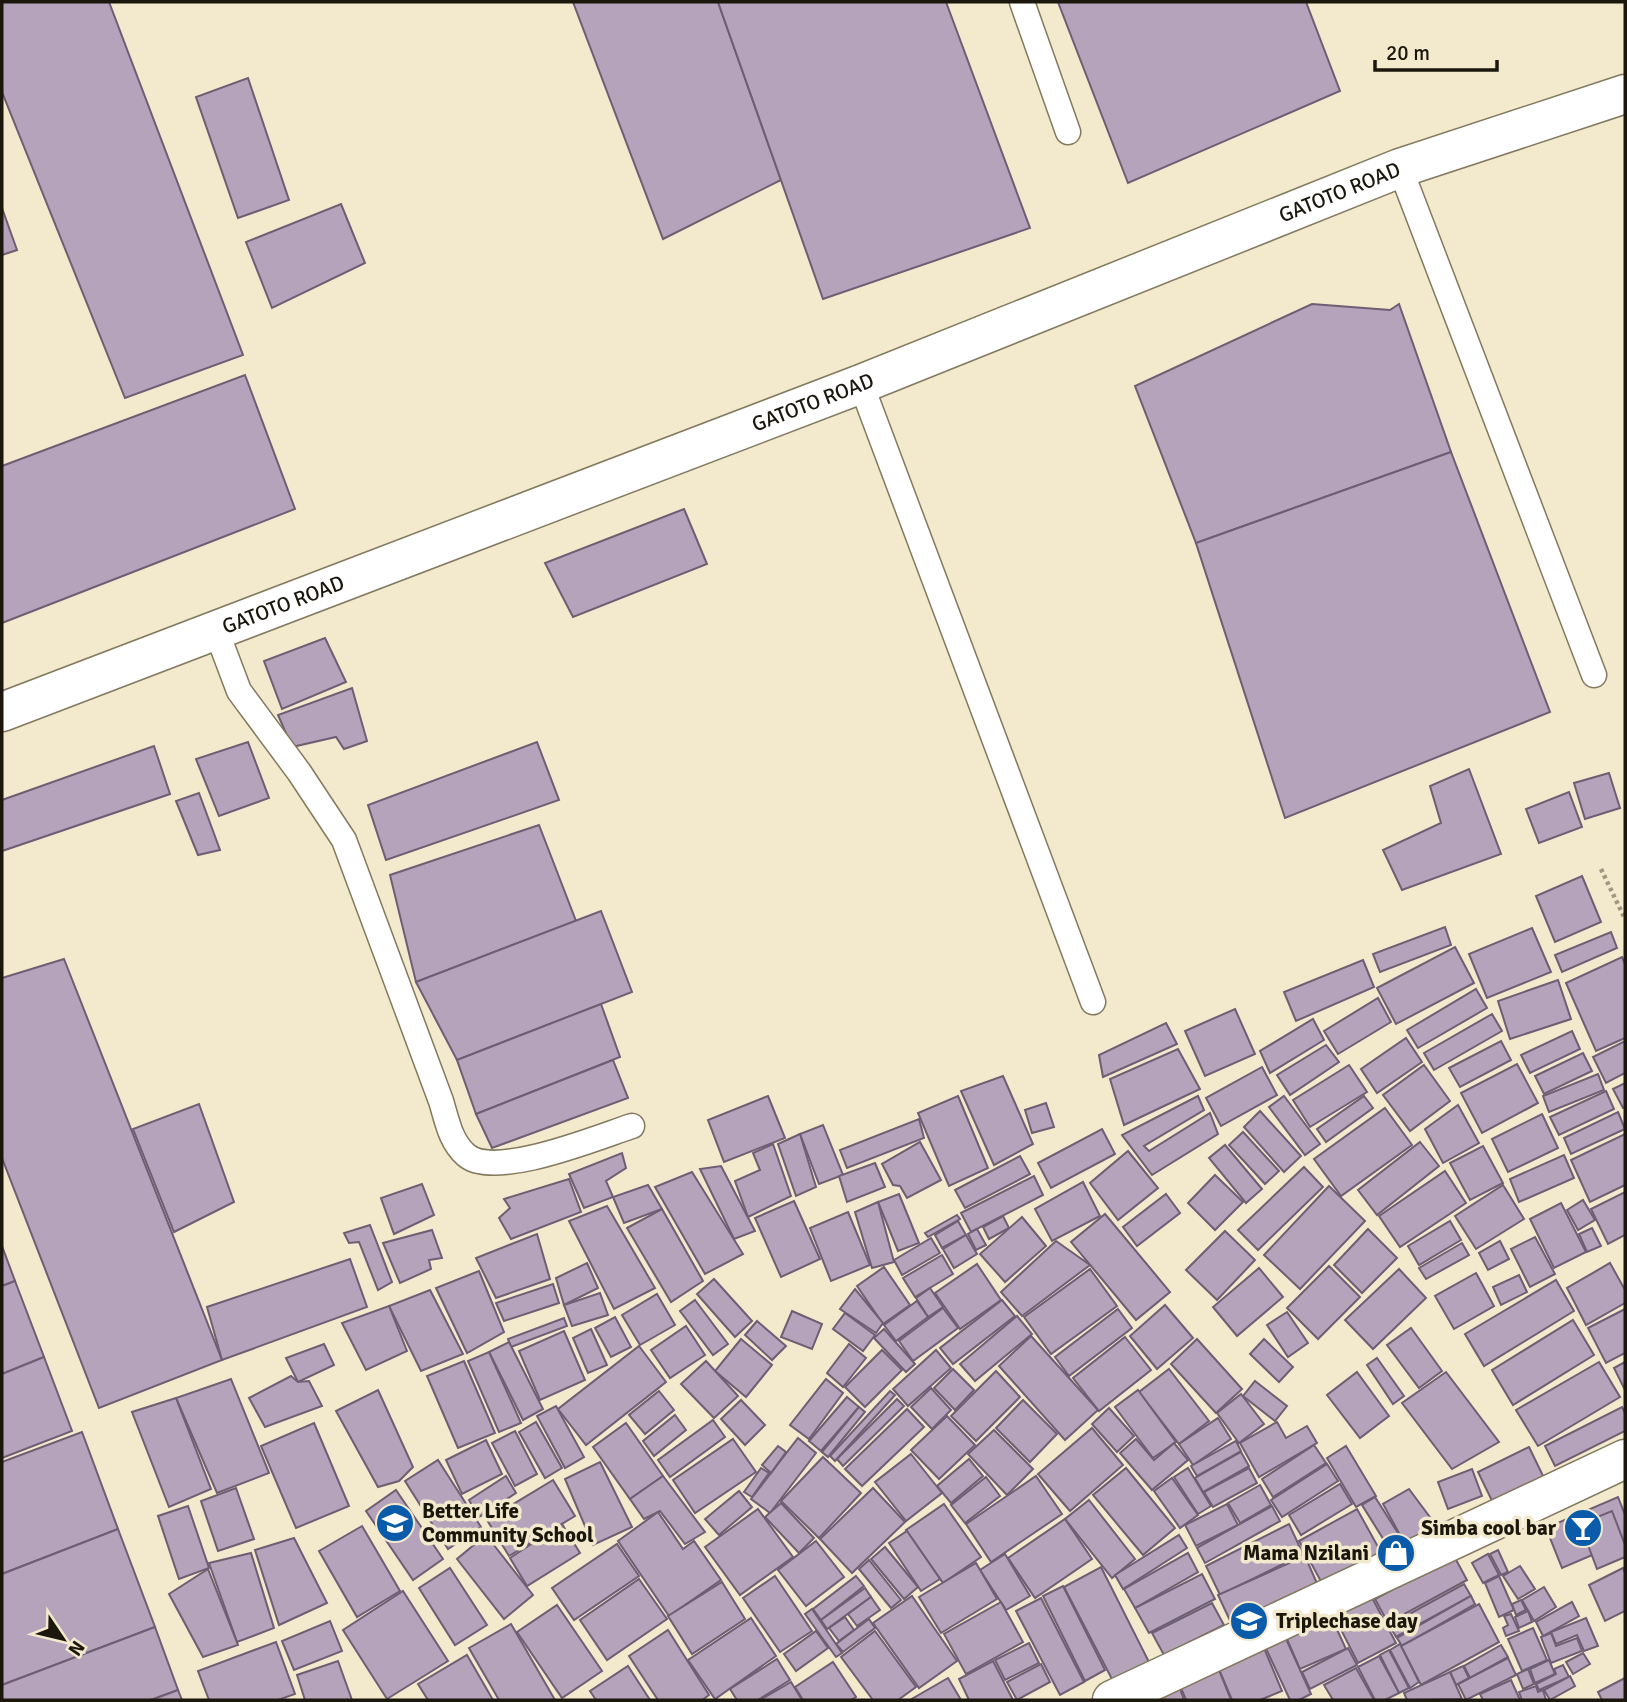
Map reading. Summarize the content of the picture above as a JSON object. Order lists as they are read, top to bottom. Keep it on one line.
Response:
{"streets":{"street":["GATOTO ROAD"]},"places":{"school or university":["Better Life Community School","Triplechase day"],"bar":["Simba cool bar"],"shop":["Mama Nzilani"]},"scale_bar":"20 m","north":"bottom right"}
